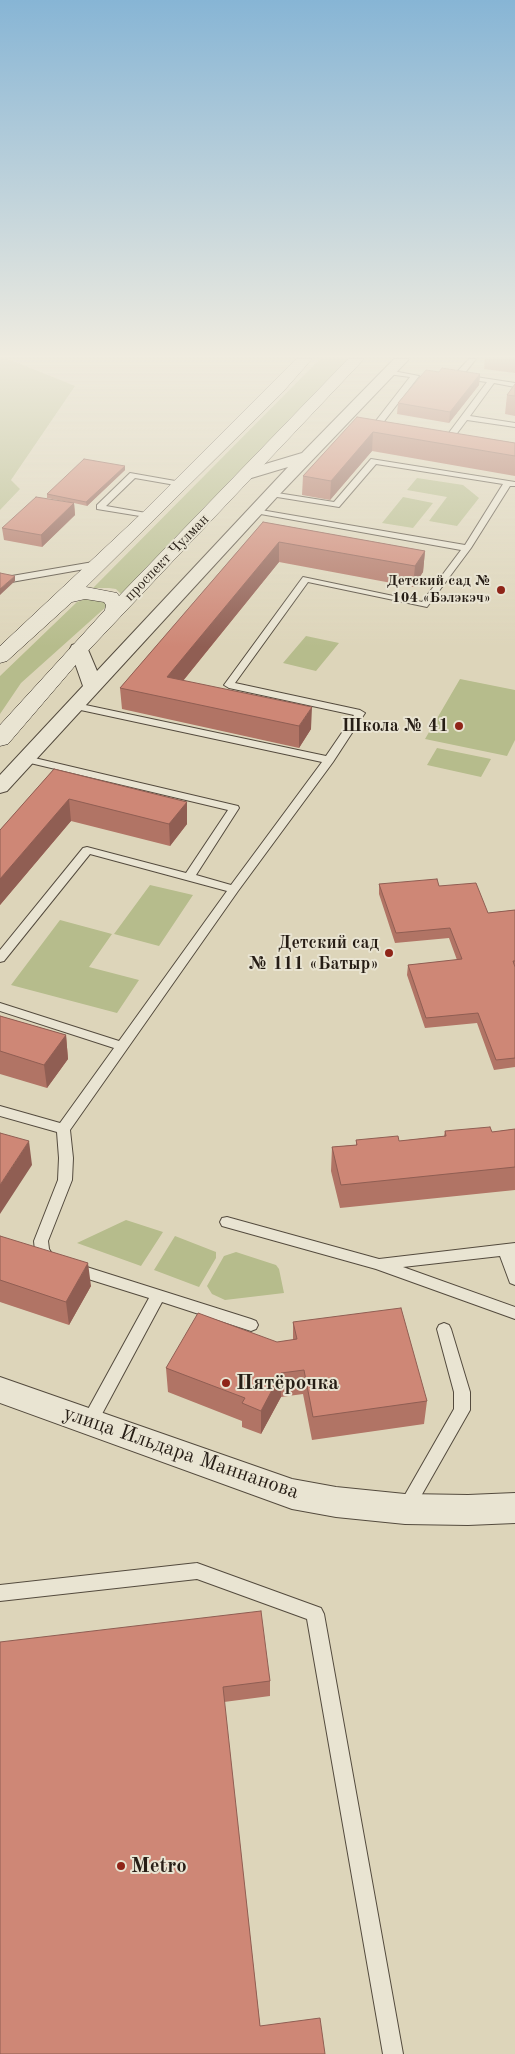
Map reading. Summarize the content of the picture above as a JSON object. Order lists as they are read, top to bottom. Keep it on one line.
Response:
{"streets":{"main road":["проспект Чулман"],"street":["улица Ильдара Маннанова"]},"places":["Детский сад № 104 «Бэлэкэч»","Школа № 41","Детский сад № 111 «Батыр»","Пятёрочка","Metro"]}
